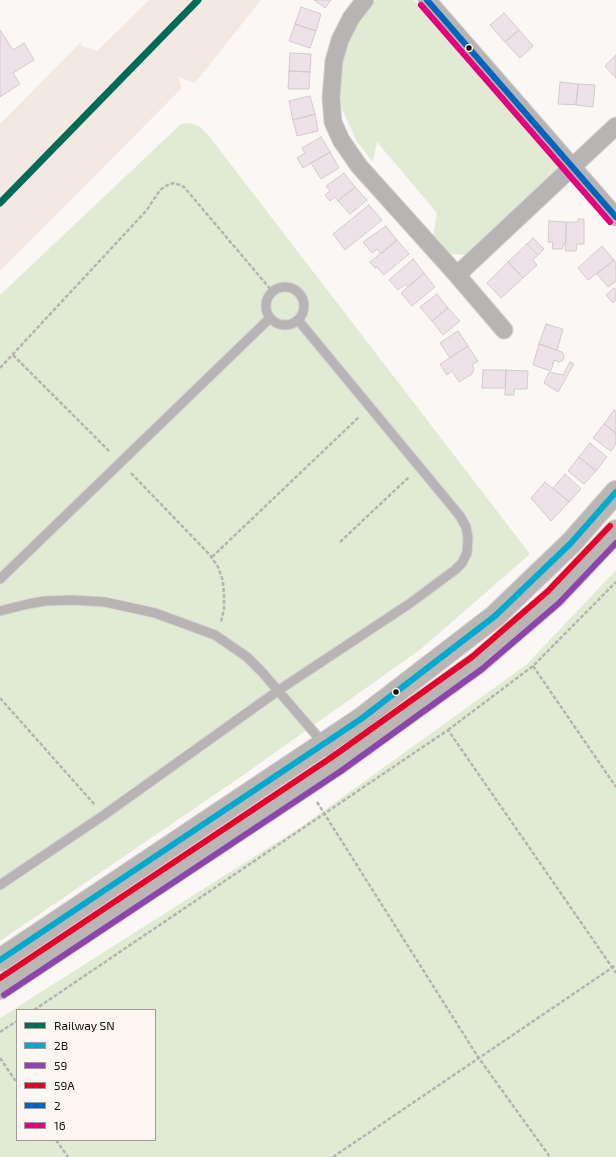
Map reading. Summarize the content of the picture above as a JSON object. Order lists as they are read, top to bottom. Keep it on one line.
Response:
{"lines":["rail line SN","transit line 2","transit line 16","transit line 2B","transit line 59A","transit line 59"],"legend":["Railway SN","2B","59","59A","2","16"]}
